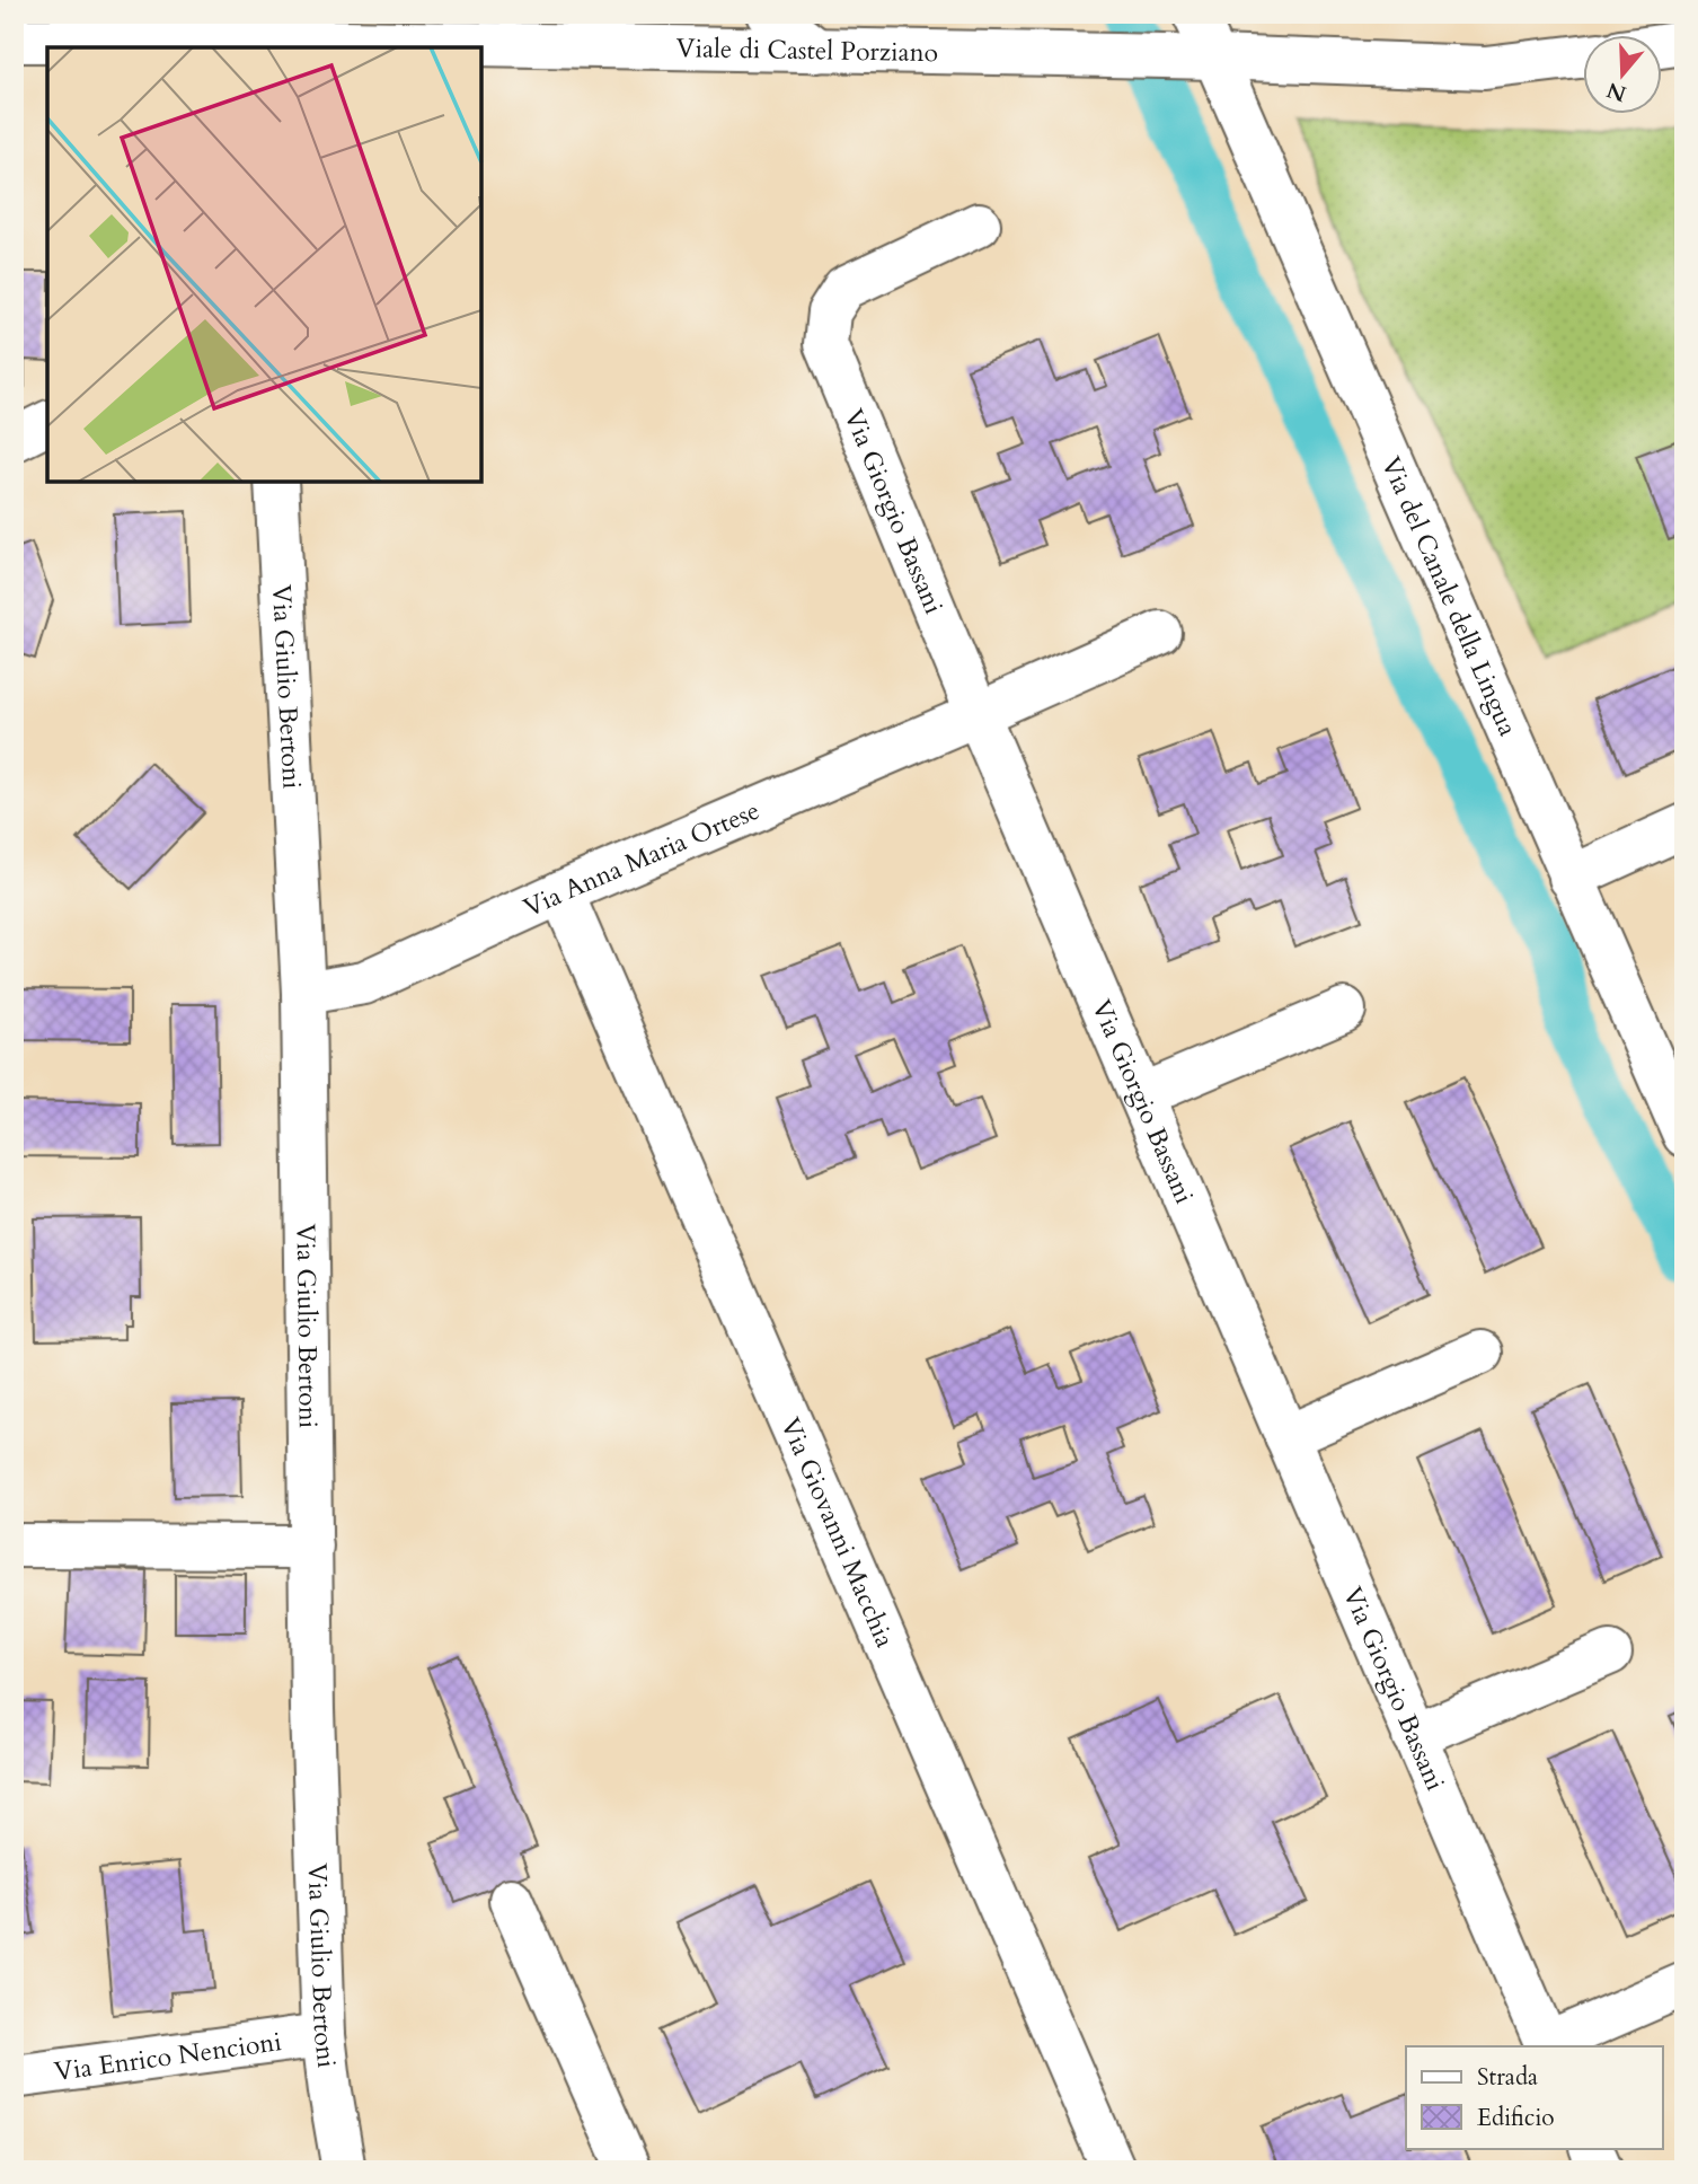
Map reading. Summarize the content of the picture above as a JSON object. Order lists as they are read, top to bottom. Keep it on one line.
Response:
{"streets":{"street":["Viale di Castel Porziano","Via Giorgio Bassani","Via del Canale della Lingua","Via Giulio Bertoni","Via Anna Maria Ortese","Via Giovanni Macchia","Via Enrico Nencioni"]},"crossings":[["Viale di Castel Porziano","Via del Canale della Lingua"],["Via Giorgio Bassani","Via Anna Maria Ortese"],["Via Giulio Bertoni","Via Anna Maria Ortese"],["Via Giulio Bertoni","Via Enrico Nencioni"],["Via Anna Maria Ortese","Via Giovanni Macchia"]],"legend":["Strada","Edificio"],"north":"bottom"}
